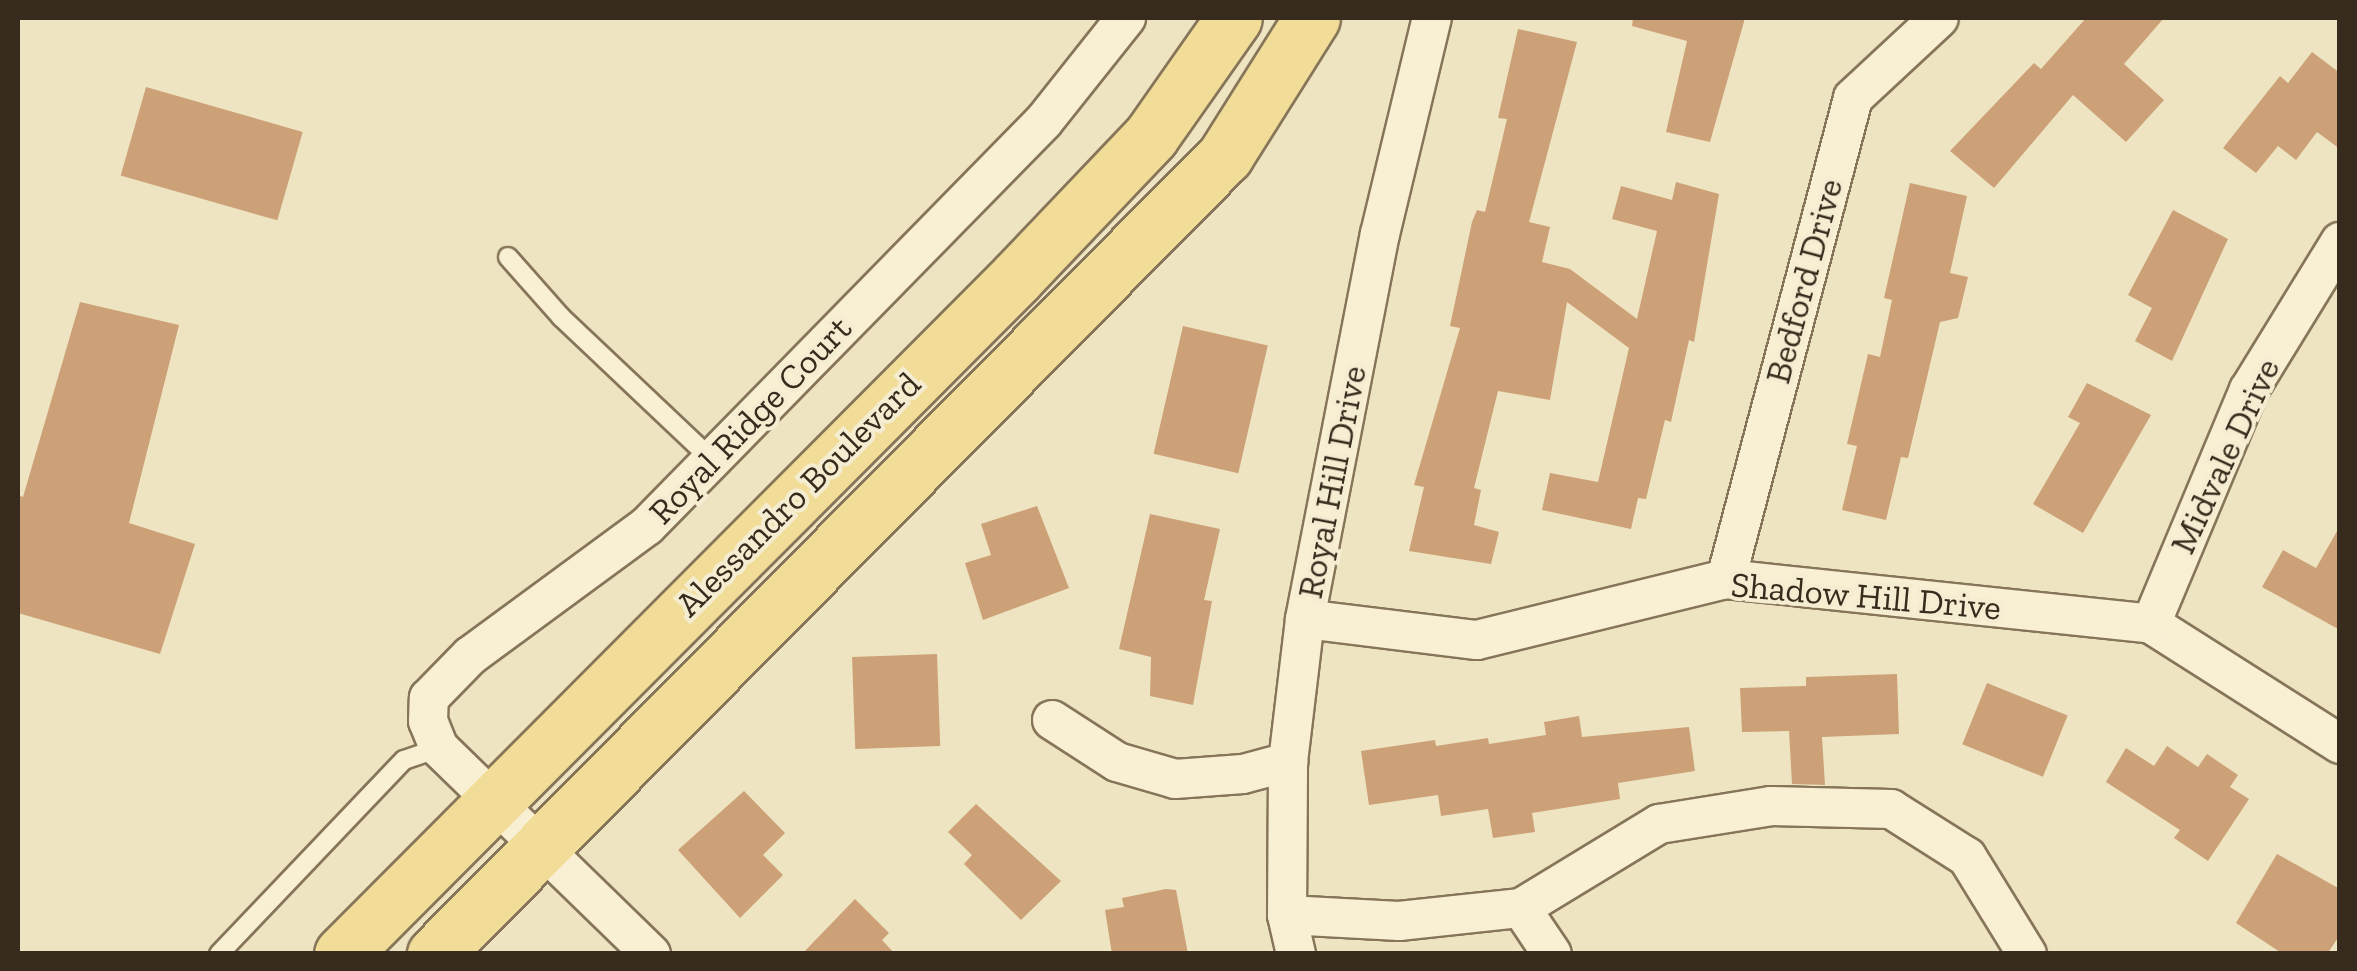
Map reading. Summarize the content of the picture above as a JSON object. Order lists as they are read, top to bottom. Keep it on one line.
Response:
{"streets":{"main road":["Alessandro Boulevard"],"street":["Bedford Drive","Royal Ridge Court","Midvale Drive","Royal Hill Drive","Shadow Hill Drive"]},"crossings":[["Bedford Drive","Shadow Hill Drive"],["Midvale Drive","Shadow Hill Drive"],["Royal Hill Drive","Shadow Hill Drive"]]}
